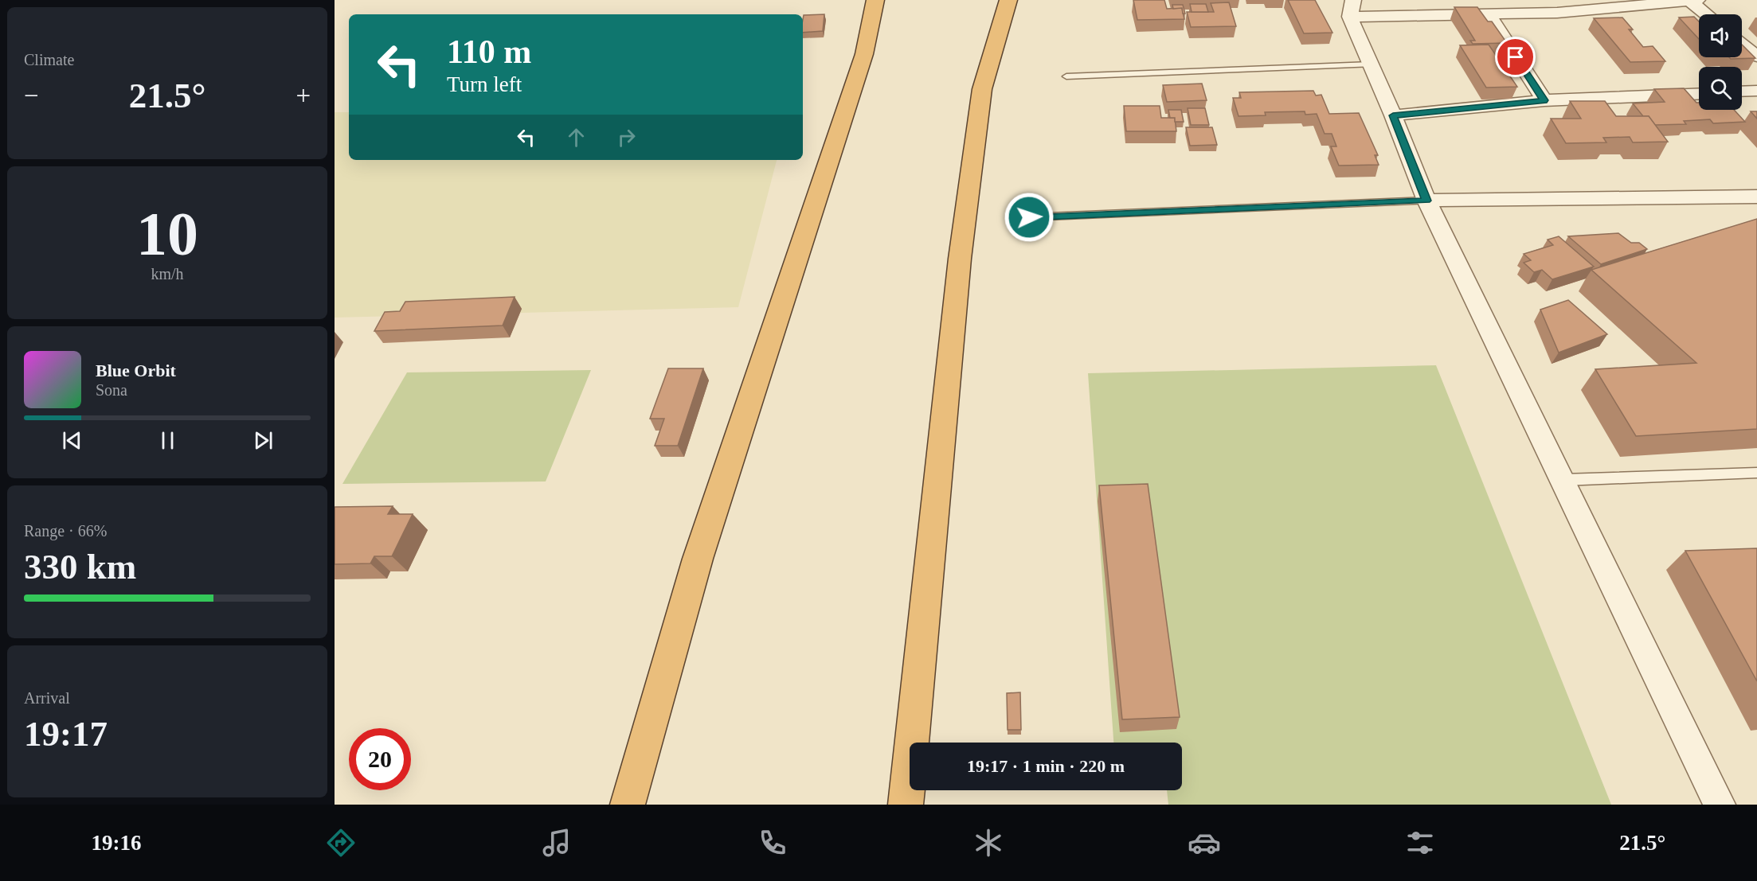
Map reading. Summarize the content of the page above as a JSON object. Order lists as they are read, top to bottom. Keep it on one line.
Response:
{"page":{"tile":["Climate",["10","km/h"],["Range · 66%","330 km"],["Arrival","19:17"]],"turn":["110 m","Turn left"],"heat":["−","21.5°","+"],"song":["Blue Orbit","Sona"],"limit":"20","trip":"19:17 · 1 min · 220 m","tabs":["19:16","21.5°"]}}
